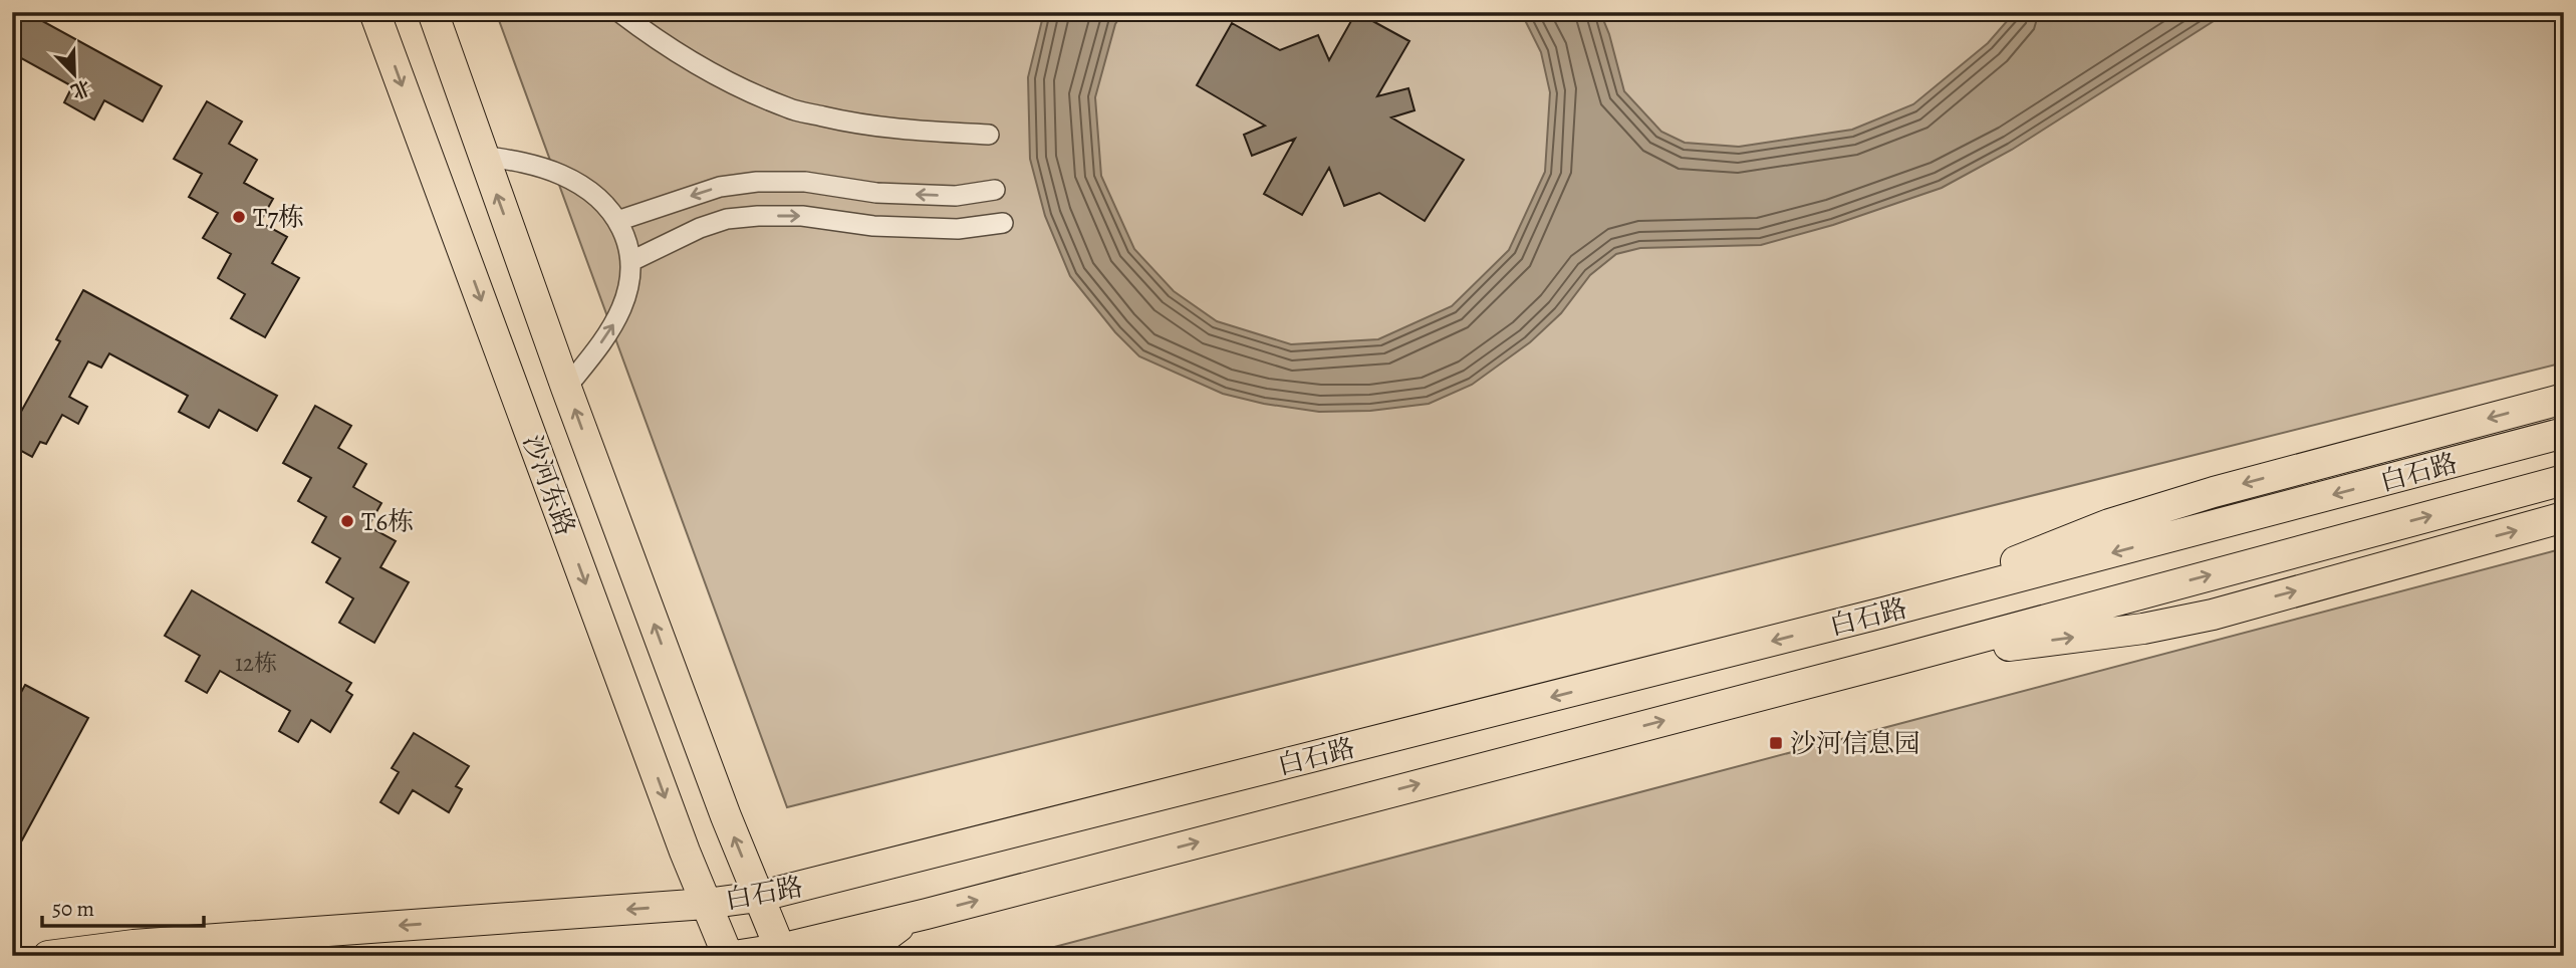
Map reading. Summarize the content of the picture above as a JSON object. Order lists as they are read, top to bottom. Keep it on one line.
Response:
{"streets":{"main road":["白石路","沙河东路"]},"crossings":[["白石路","沙河东路"]],"places":{"other":["T7栋","T6栋"],"transit":["沙河信息园"]},"house_numbers":["12栋"],"scale_bar":"50 m","north":"bottom right"}
